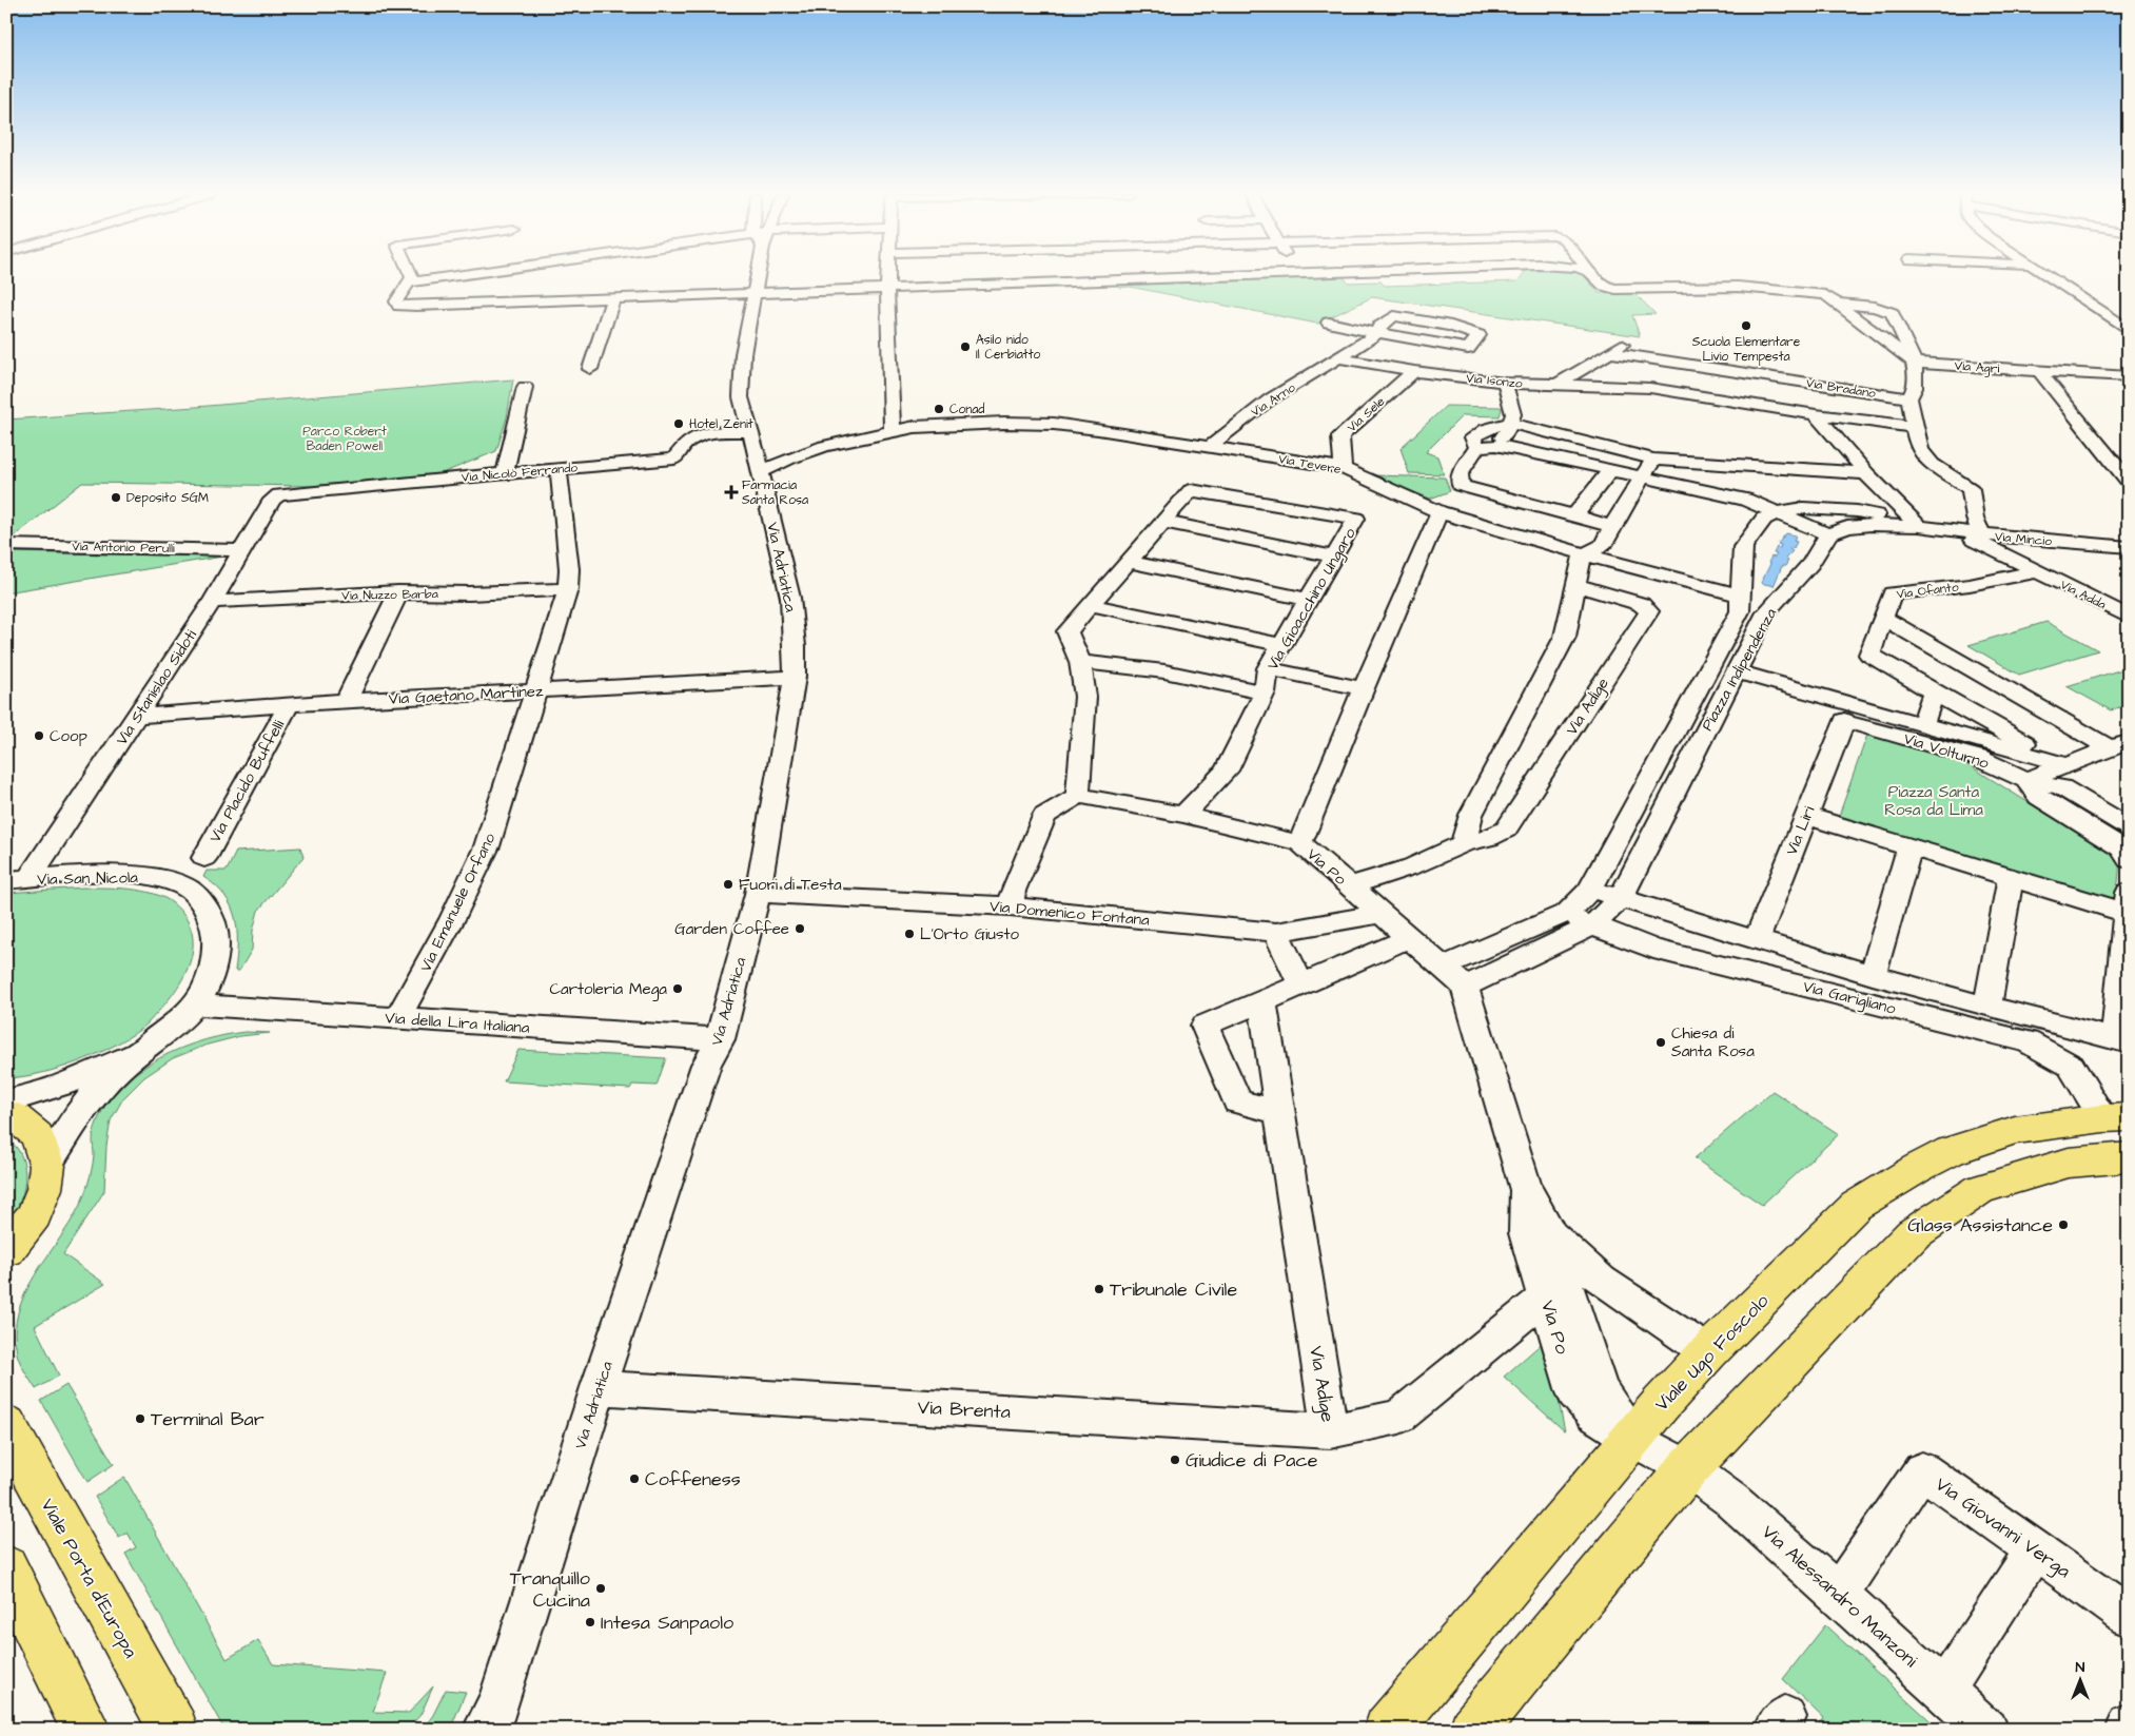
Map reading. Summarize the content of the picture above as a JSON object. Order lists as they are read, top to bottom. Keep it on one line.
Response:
{"streets":{"main road":["Viale Ugo Foscolo","Viale Porta d'Europa"],"street":["Via Agri","Via Isonzo","Via Bradano","Via Arno","Via Sele","Via Tevere","Via Nicolò Ferrando","Via Mincio","Via Antonio Perulli","Via Adriatica","Via Ofanto","Via Nuzzo Barba","Via Adda","Via Gioacchino Ungaro","Piazza Indipendenza","Via Stanislao Sidoti","Via Gaetano Martinez","Via Adige","Via Volturno","Via Placido Buffelli","Via Liri","Via Po","Via San Nicola","Via Emanuele Orfano","Via Domenico Fontana","Via Garigliano","Via della Lira Italiana","Via Brenta","Via Giovanni Verga","Via Alessandro Manzoni"]},"crossings":[["Via Isonzo","Via Bradano"],["Via Isonzo","Via Arno"],["Via Isonzo","Via Sele"],["Via Arno","Via Tevere"],["Via Sele","Via Tevere"],["Via Tevere","Piazza Indipendenza"],["Via Tevere","Via Po"],["Via Nicolò Ferrando","Via Adriatica"],["Via Nicolò Ferrando","Via Stanislao Sidoti"],["Via Nicolò Ferrando","Via Emanuele Orfano"],["Via Mincio","Via Adda"],["Via Antonio Perulli","Via Stanislao Sidoti"],["Via Adriatica","Via Gaetano Martinez"],["Via Adriatica","Via Domenico Fontana"],["Via Adriatica","Via della Lira Italiana"],["Via Adriatica","Via Brenta"],["Via Ofanto","Via Adda"],["Via Ofanto","Via Volturno"],["Via Nuzzo Barba","Via Stanislao Sidoti"],["Via Nuzzo Barba","Via Emanuele Orfano"],["Piazza Indipendenza","Via Volturno"],["Piazza Indipendenza","Via Garigliano"],["Via Stanislao Sidoti","Via Gaetano Martinez"],["Via Stanislao Sidoti","Via San Nicola"],["Via Gaetano Martinez","Via Placido Buffelli"],["Via Gaetano Martinez","Via Emanuele Orfano"],["Via Adige","Via Po"],["Via Adige","Via Brenta"],["Via Volturno","Via Liri"],["Via Liri","Via Garigliano"],["Via Po","Via Domenico Fontana"],["Via Po","Viale Ugo Foscolo"],["Via Po","Via Alessandro Manzoni"],["Via San Nicola","Via della Lira Italiana"],["Via Emanuele Orfano","Via della Lira Italiana"],["Via Garigliano","Viale Ugo Foscolo"],["Via Giovanni Verga","Via Alessandro Manzoni"]],"parks":["Parco Robert Baden Powell","Piazza Santa Rosa da Lima"],"places":{"other":["Scuola Elementare Livio Tempesta","Asilo nido Il Cerbiatto","Conad","Hotel Zenit","Deposito SGM","Coop","Fuori di Testa","Garden Coffee","L'Orto Giusto","Cartoleria Mega","Chiesa di Santa Rosa","Glass Assistance","Tribunale Civile","Terminal Bar","Giudice di Pace","Coffeness","Tranquillo Cucina","Intesa Sanpaolo"],"health":["Farmacia Santa Rosa"]},"north":"top"}
